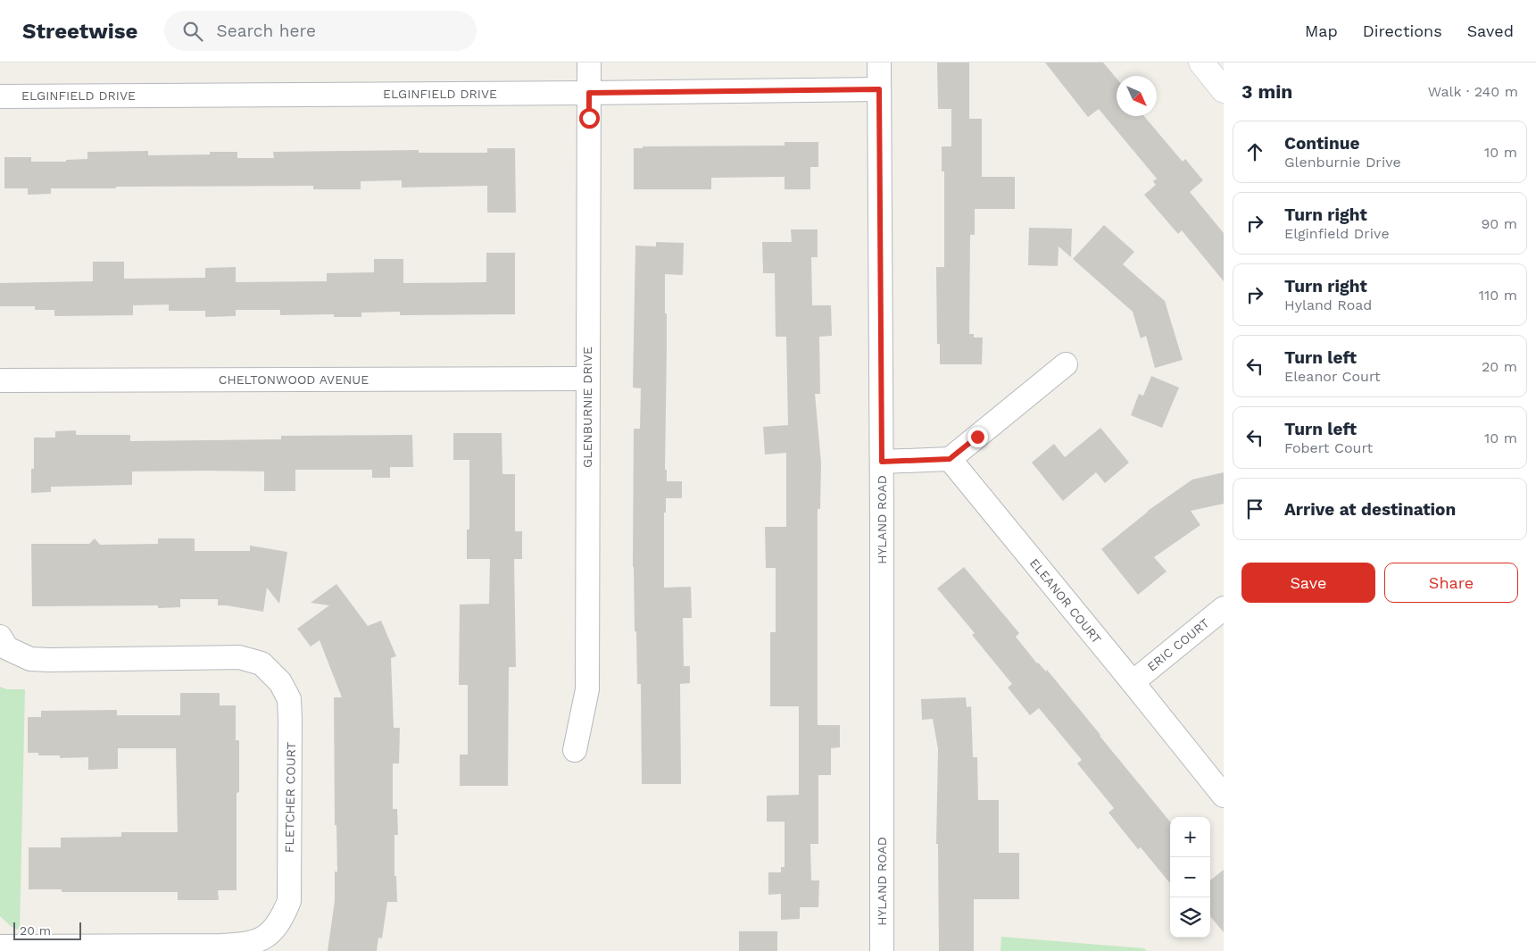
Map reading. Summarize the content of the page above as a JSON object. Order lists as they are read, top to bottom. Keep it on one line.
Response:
{"streets":{"street":["ELGINFIELD DRIVE","CHELTONWOOD AVENUE","GLENBURNIE DRIVE","HYLAND ROAD","ELEANOR COURT","ERIC COURT","FLETCHER COURT"]},"crossings":[["ELGINFIELD DRIVE","GLENBURNIE DRIVE"],["ELGINFIELD DRIVE","HYLAND ROAD"],["CHELTONWOOD AVENUE","GLENBURNIE DRIVE"],["ELEANOR COURT","ERIC COURT"]],"scale_bar":"20 m","north":"bottom right","page":{"header":"Streetwise","search":"Search here","nav":["Map","Directions","Saved"],"heading":["3 min","Walk · 240 m"],"list":[["Continue","Glenburnie Drive","10 m"],["Turn right","Elginfield Drive","90 m"],["Turn right","Hyland Road","110 m"],["Turn left","Eleanor Court","20 m"],["Turn left","Fobert Court","10 m"],"Arrive at destination"],"buttons":["Save","Share"],"map_buttons":["+","−"],"scale":"20 m"}}
